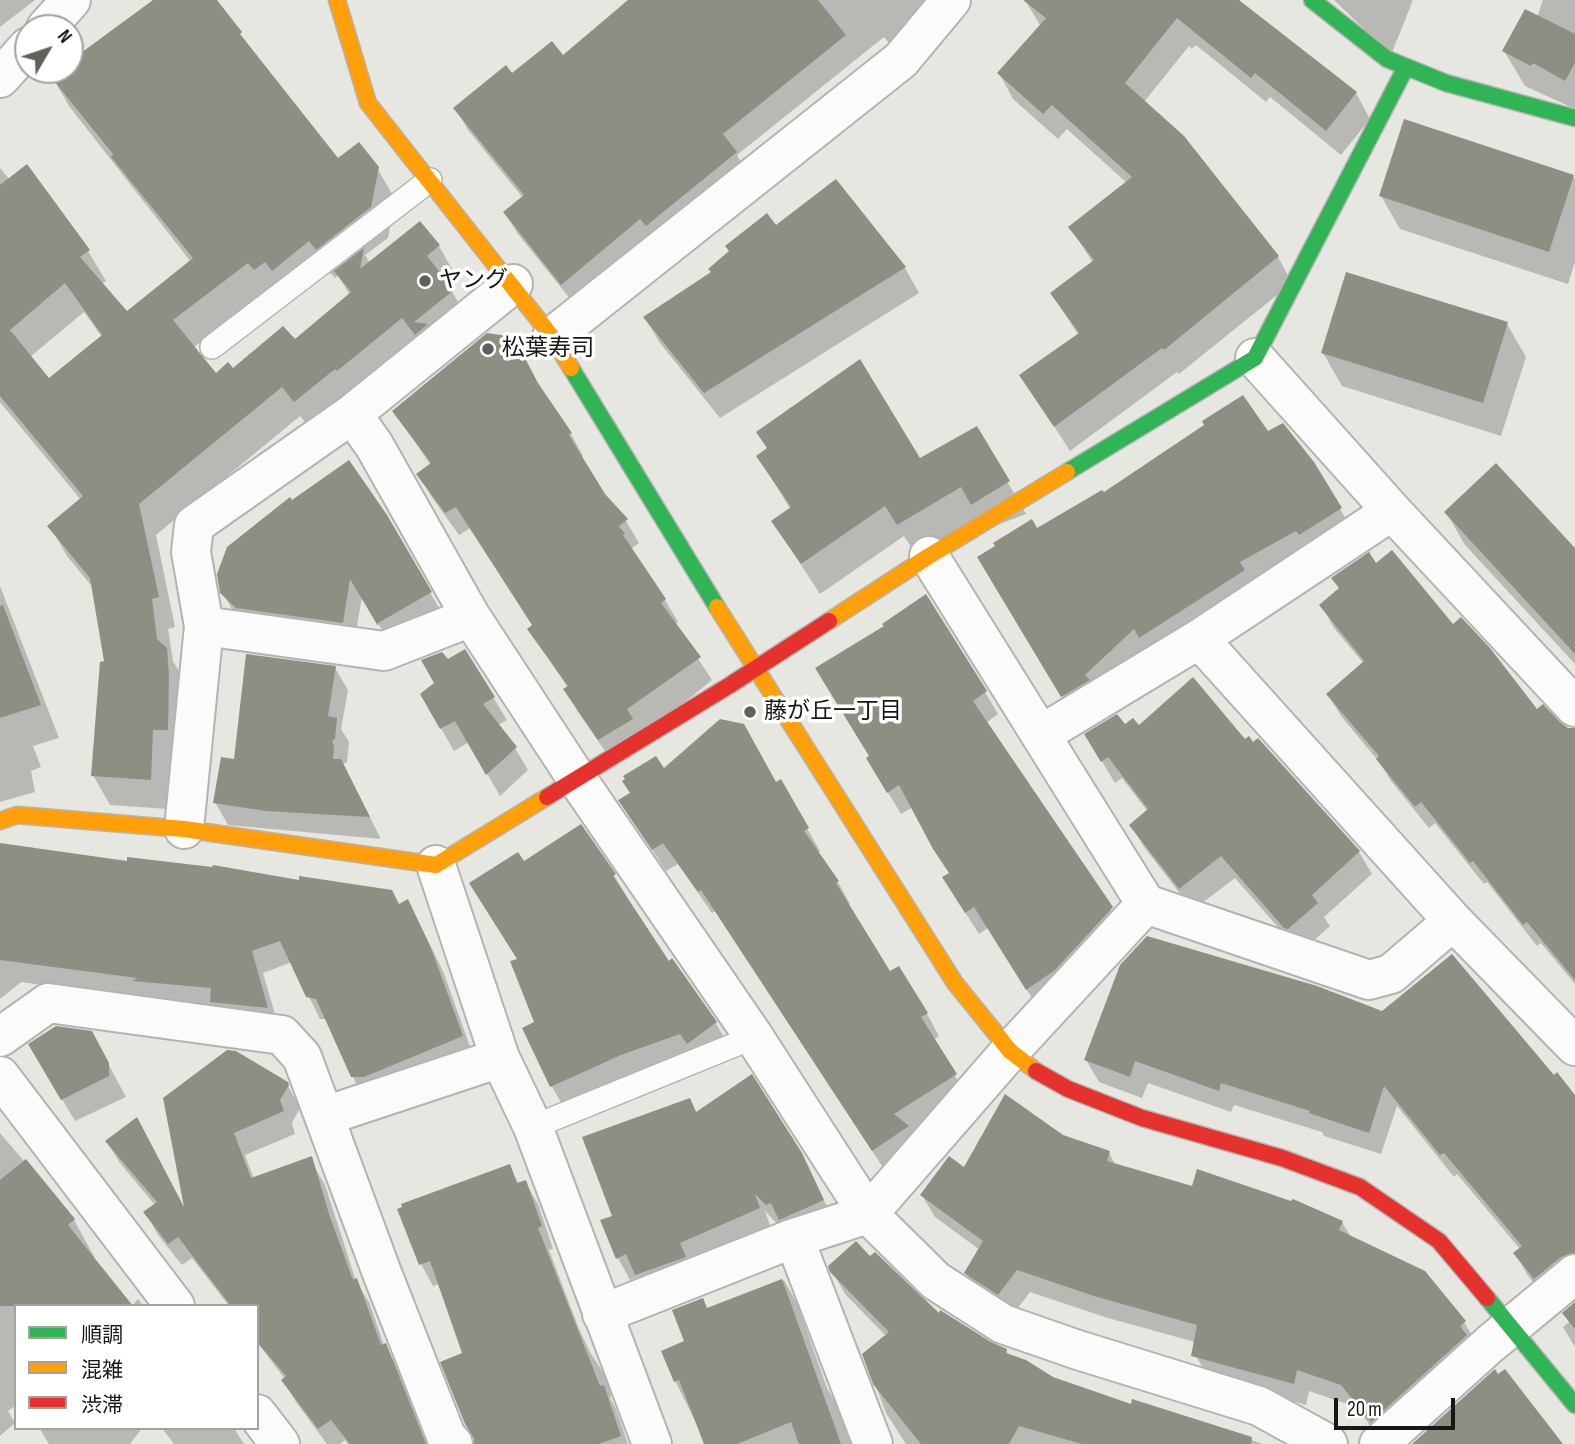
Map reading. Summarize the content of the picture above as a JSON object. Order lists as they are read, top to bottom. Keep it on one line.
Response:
{"places":["ヤング","松葉寿司","藤が丘一丁目"],"legend":["順調","混雑","渋滞"],"scale_bar":"20 m","north":"top right"}
